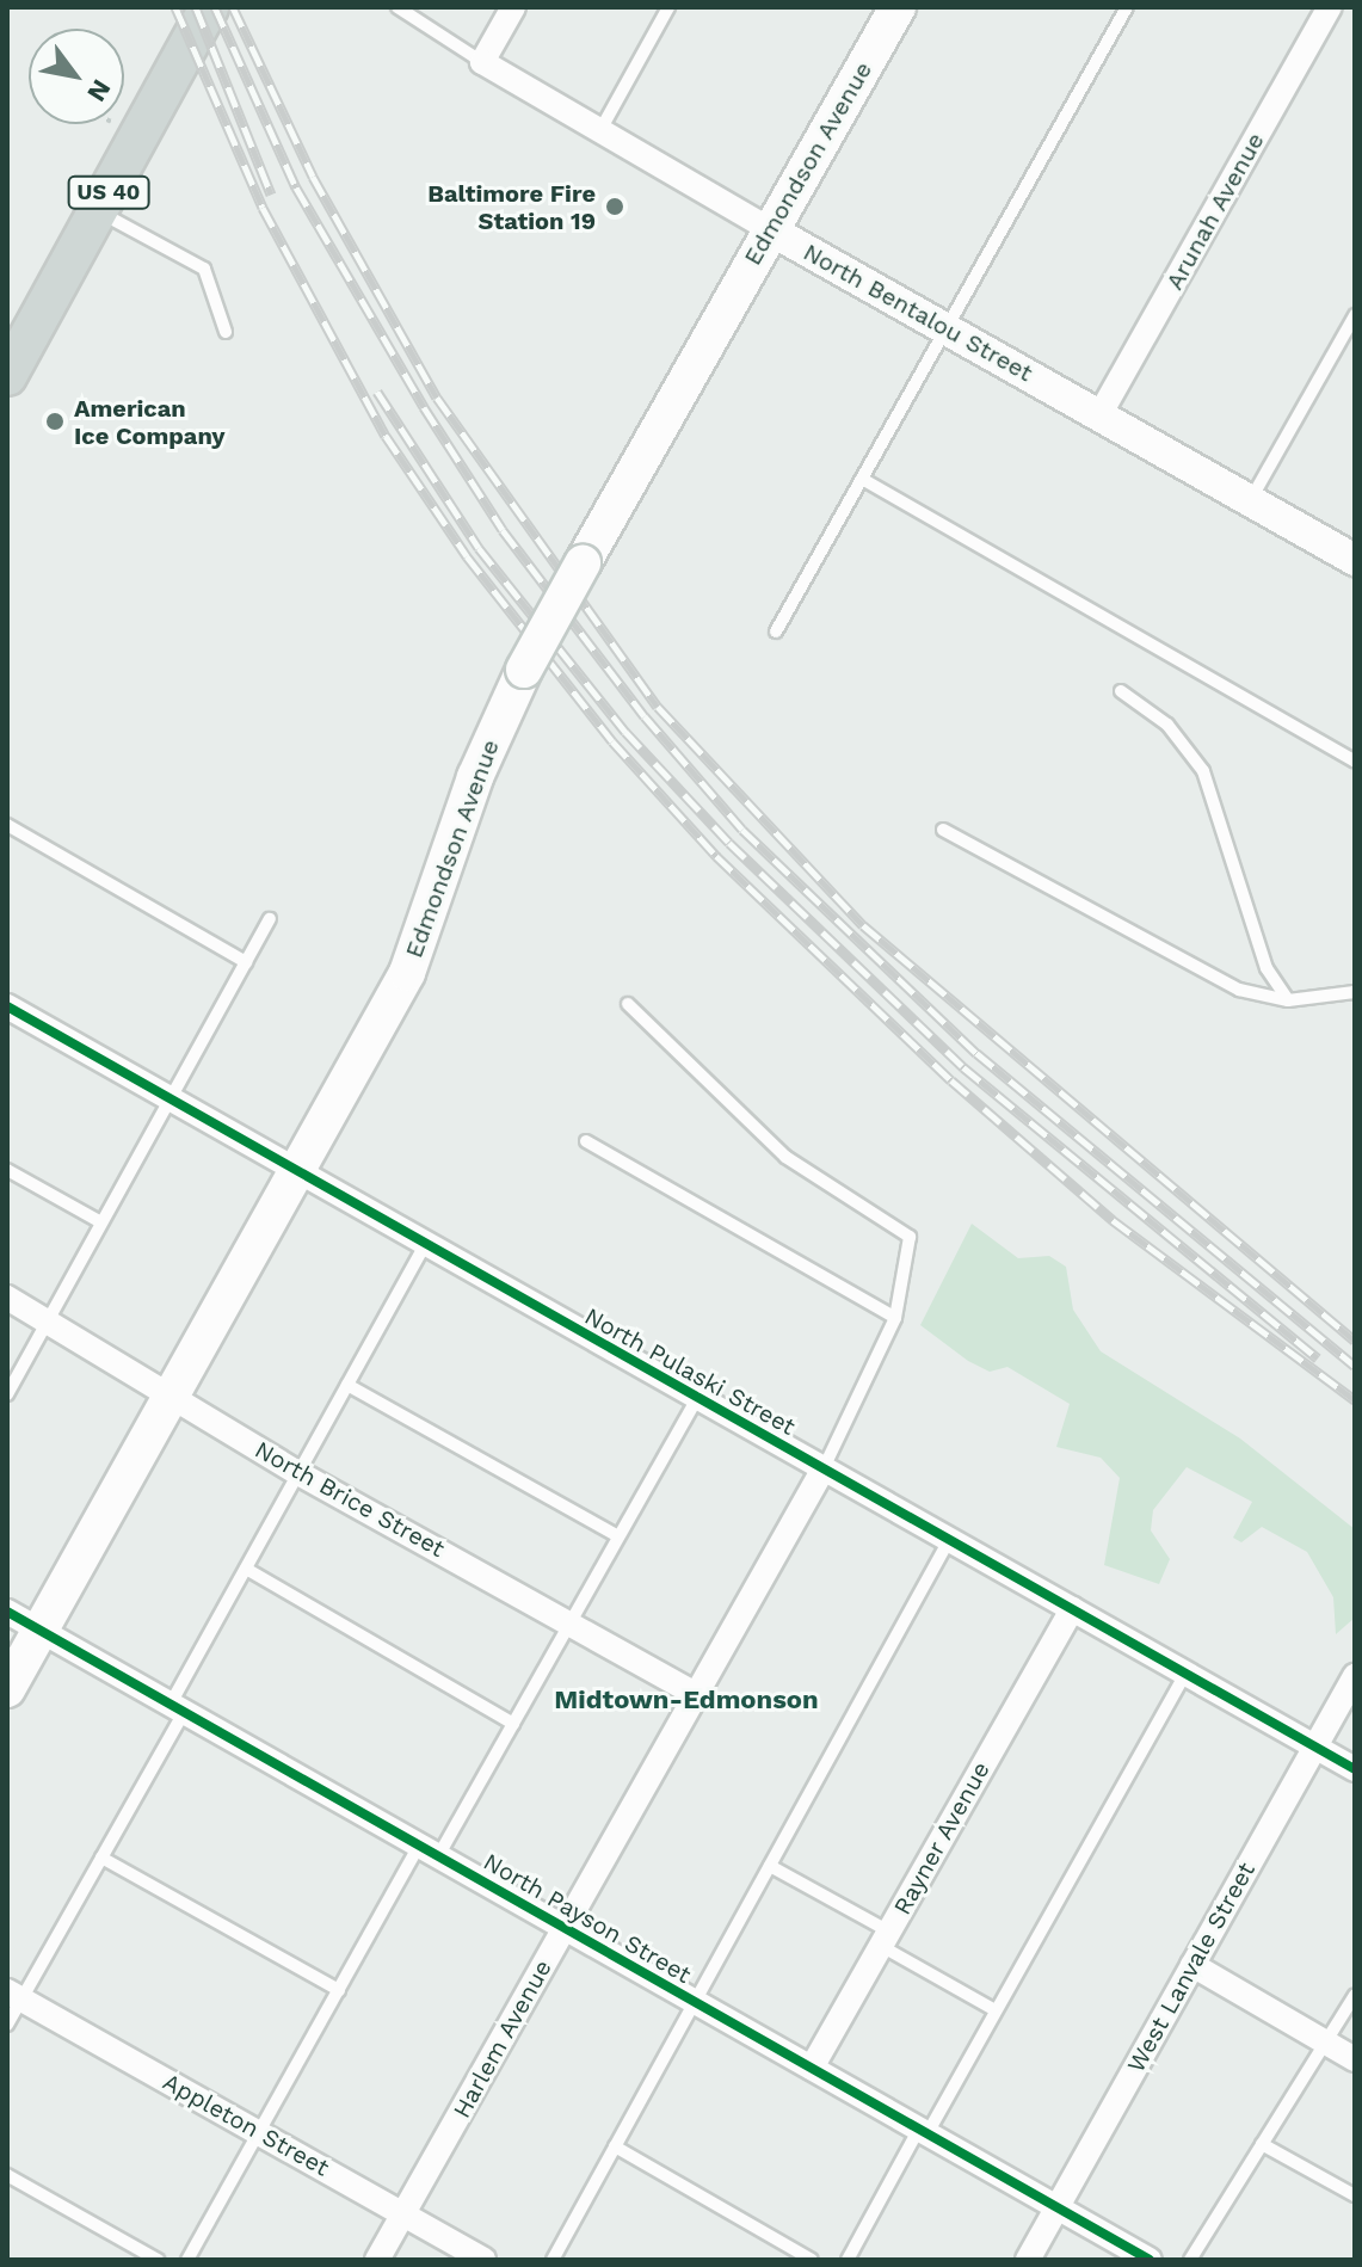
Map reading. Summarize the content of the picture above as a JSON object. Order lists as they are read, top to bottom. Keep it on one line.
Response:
{"streets":{"main road":["Edmondson Avenue","US 40"],"street":["Arunah Avenue","North Bentalou Street","North Pulaski Street","North Brice Street","Rayner Avenue","North Payson Street","West Lanvale Street","Harlem Avenue","Appleton Street"]},"crossings":[["Edmondson Avenue","North Bentalou Street"],["Edmondson Avenue","North Pulaski Street"],["Edmondson Avenue","North Brice Street"],["Edmondson Avenue","North Payson Street"],["Arunah Avenue","North Bentalou Street"],["North Pulaski Street","Rayner Avenue"],["North Pulaski Street","West Lanvale Street"],["North Pulaski Street","Harlem Avenue"],["North Brice Street","Harlem Avenue"],["Rayner Avenue","North Payson Street"],["North Payson Street","West Lanvale Street"],["North Payson Street","Harlem Avenue"],["Harlem Avenue","Appleton Street"]],"districts":["Midtown-Edmonson"],"places":["Baltimore Fire Station 19","American Ice Company"],"north":"bottom right"}
